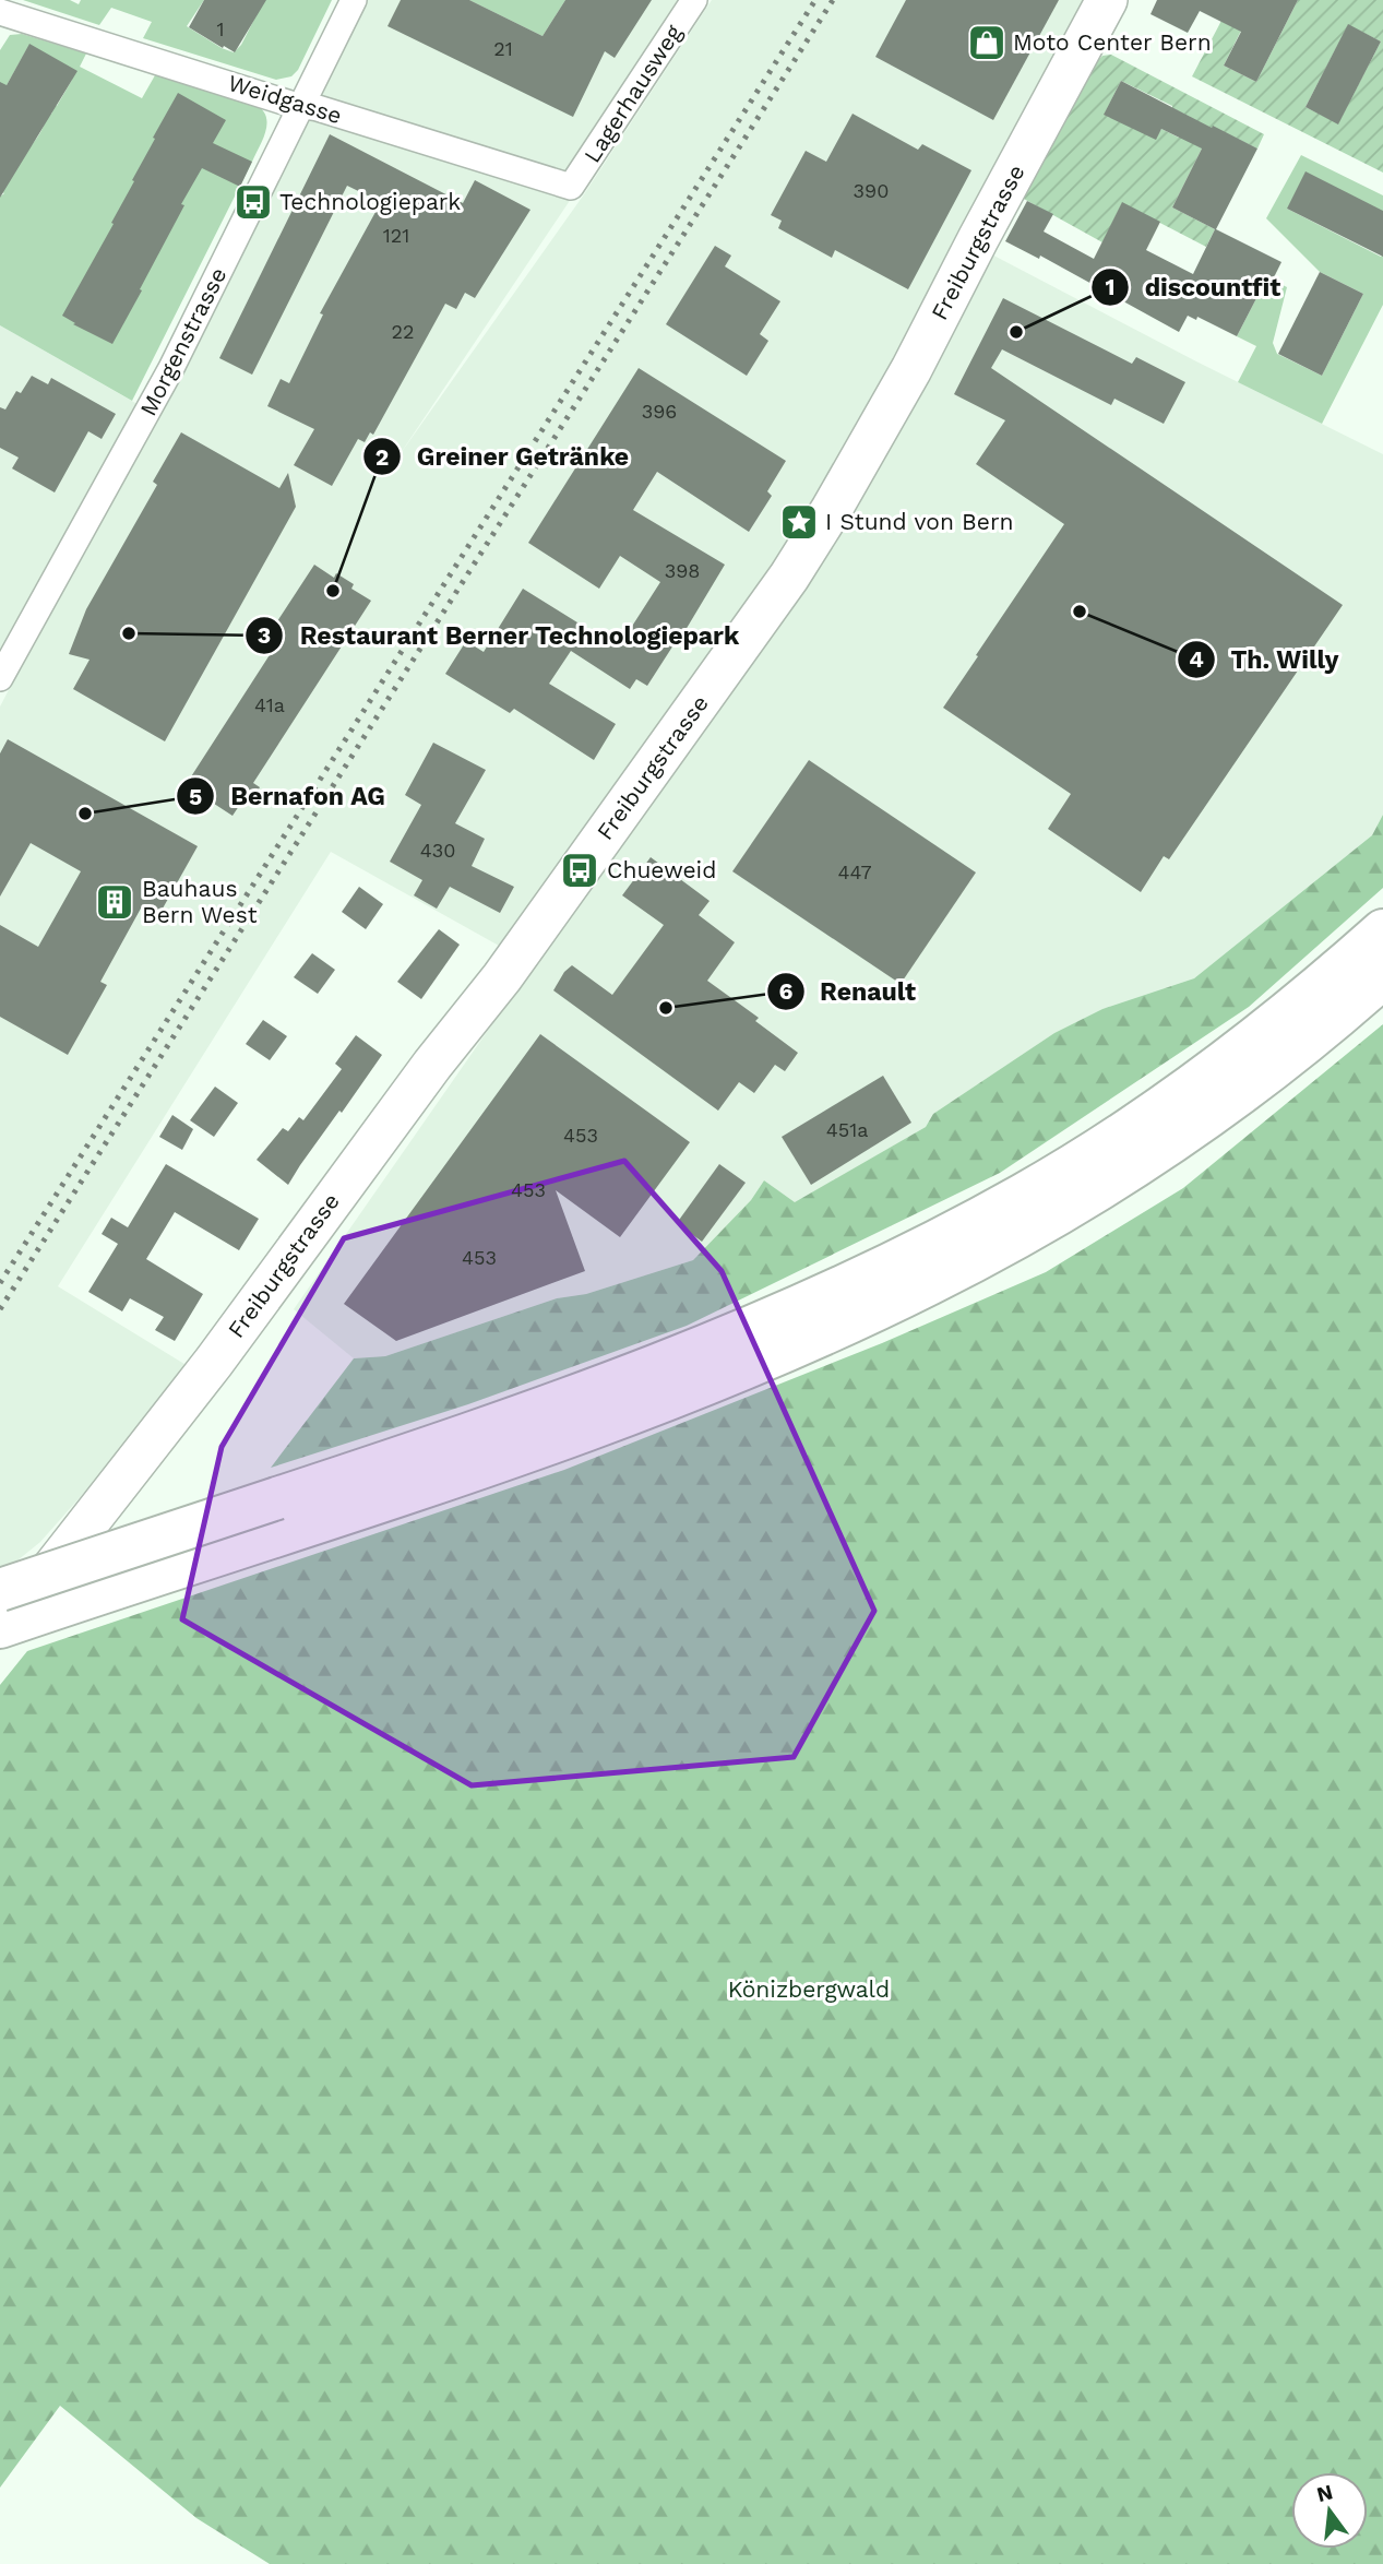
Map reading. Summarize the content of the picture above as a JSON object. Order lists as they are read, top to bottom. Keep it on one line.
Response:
{"streets":{"main road":["Freiburgstrasse"],"street":["Lagerhausweg","Weidgasse","Morgenstrasse"]},"crossings":[["Lagerhausweg","Weidgasse"],["Weidgasse","Morgenstrasse"]],"parks":["Könizbergwald"],"places":{"shop":["Moto Center Bern"],"bus stop":["Technologiepark","Chueweid"],"other":["discountfit","Greiner Getränke","Th. Willy","Restaurant Berner Technologiepark","Bernafon AG","Renault"],"place":["I Stund von Bern"],"building":["Bauhaus Bern West"]},"house_numbers":["1","21","390","121","22","396","398","41a","430","447","451a","453","453","453"],"north":"top"}
